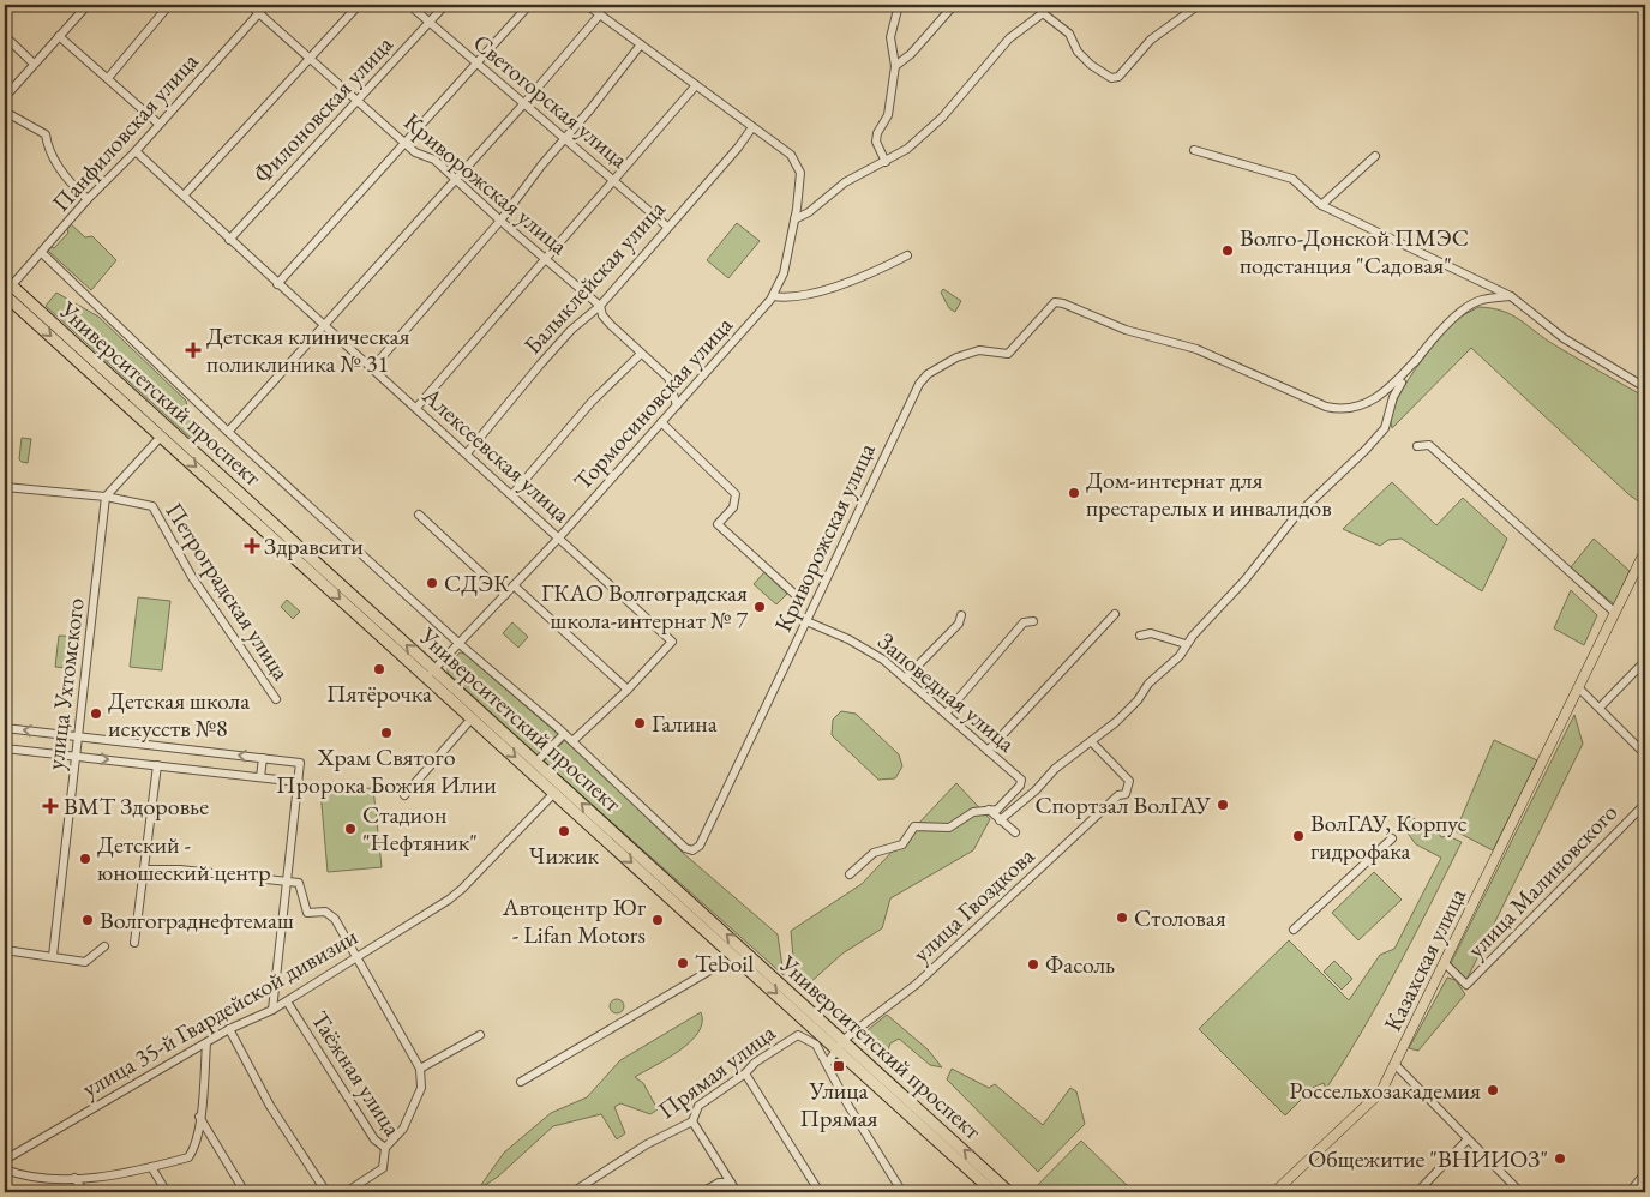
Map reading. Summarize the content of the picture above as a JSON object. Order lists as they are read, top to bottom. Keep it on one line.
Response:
{"streets":{"highway":["Университетский проспект"],"main road":["Казахская улица"],"street":["Светогорская улица","Филоновская улица","Панфиловская улица","Криворожская улица","Балыклейская улица","Тормосиновская улица","Алексеевская улица","Петроградская улица","улица Ухтомского","Заповедная улица","улица Малиновского","улица Гвоздкова","улица 35-й Гвардейской дивизии","Прямая улица","Таёжная улица"]},"crossings":[["Светогорская улица","Филоновская улица"],["Светогорская улица","Балыклейская улица"],["Филоновская улица","Криворожская улица"],["Филоновская улица","Алексеевская улица"],["Панфиловская улица","Криворожская улица"],["Панфиловская улица","Университетский проспект"],["Панфиловская улица","Алексеевская улица"],["Криворожская улица","Балыклейская улица"],["Криворожская улица","Университетский проспект"],["Криворожская улица","Тормосиновская улица"],["Криворожская улица","Заповедная улица"],["Балыклейская улица","Тормосиновская улица"],["Балыклейская улица","Алексеевская улица"],["Университетский проспект","Тормосиновская улица"],["Университетский проспект","улица Гвоздкова"],["Университетский проспект","улица 35-й Гвардейской дивизии"],["Тормосиновская улица","Алексеевская улица"],["Петроградская улица","улица Ухтомского"],["улица Малиновского","Казахская улица"],["улица Гвоздкова","Прямая улица"],["улица 35-й Гвардейской дивизии","Таёжная улица"]],"places":{"other":["Волго-Донской ПМЭС подстанция \"Садовая\"","Дом-интернат для престарелых и инвалидов","СДЭК","ГКАО Волгоградская школа-интернат № 7","Пятёрочка","Детская школа искусств №8","Галина","Храм Святого Пророка Божия Илии","Спортзал ВолГАУ","Стадион \"Нефтяник\"","Чижик","ВолГАУ, Корпус гидрофака","Детский - юношеский центр","Столовая","Волгограднефтемаш","Автоцентр Юг - Lifan Motors","Teboil","Фасоль","Россельхозакадемия","Общежитие \"ВНИИОЗ\""],"health":["Детская клиническая поликлиника № 31","Здравсити","ВМТ Здоровье"],"transit":["Улица Прямая"]}}
